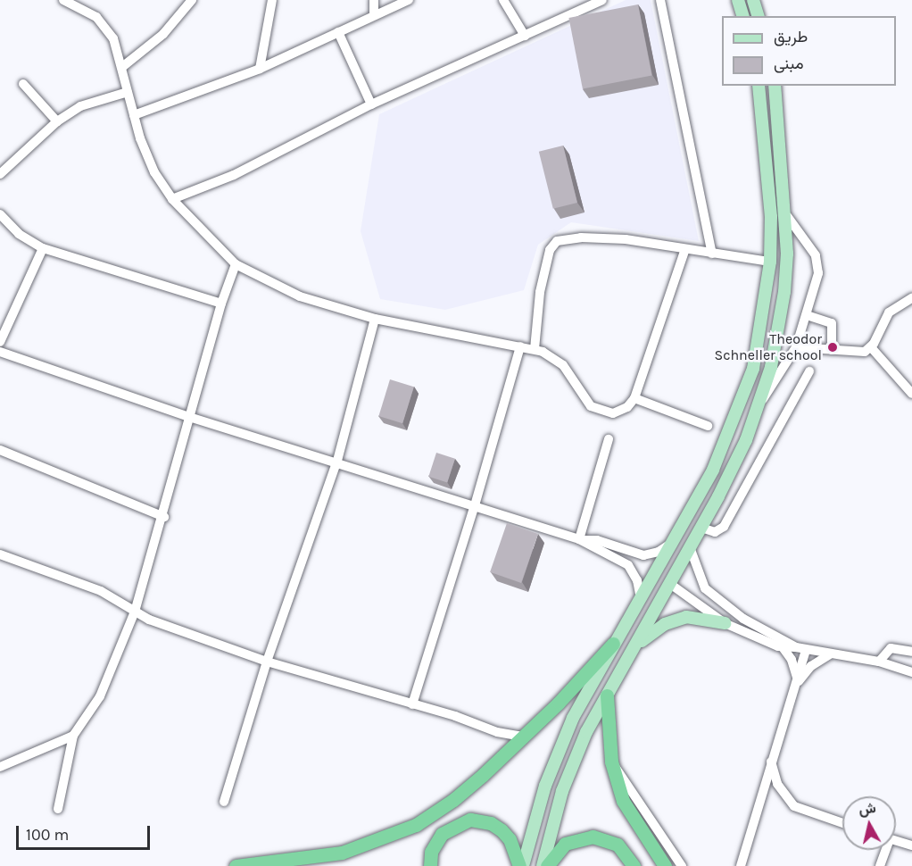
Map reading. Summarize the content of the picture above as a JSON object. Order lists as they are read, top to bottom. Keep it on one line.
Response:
{"places":["Theodor Schneller school"],"legend":["طريق","مبنى"],"scale_bar":"100 m","north":"top"}
